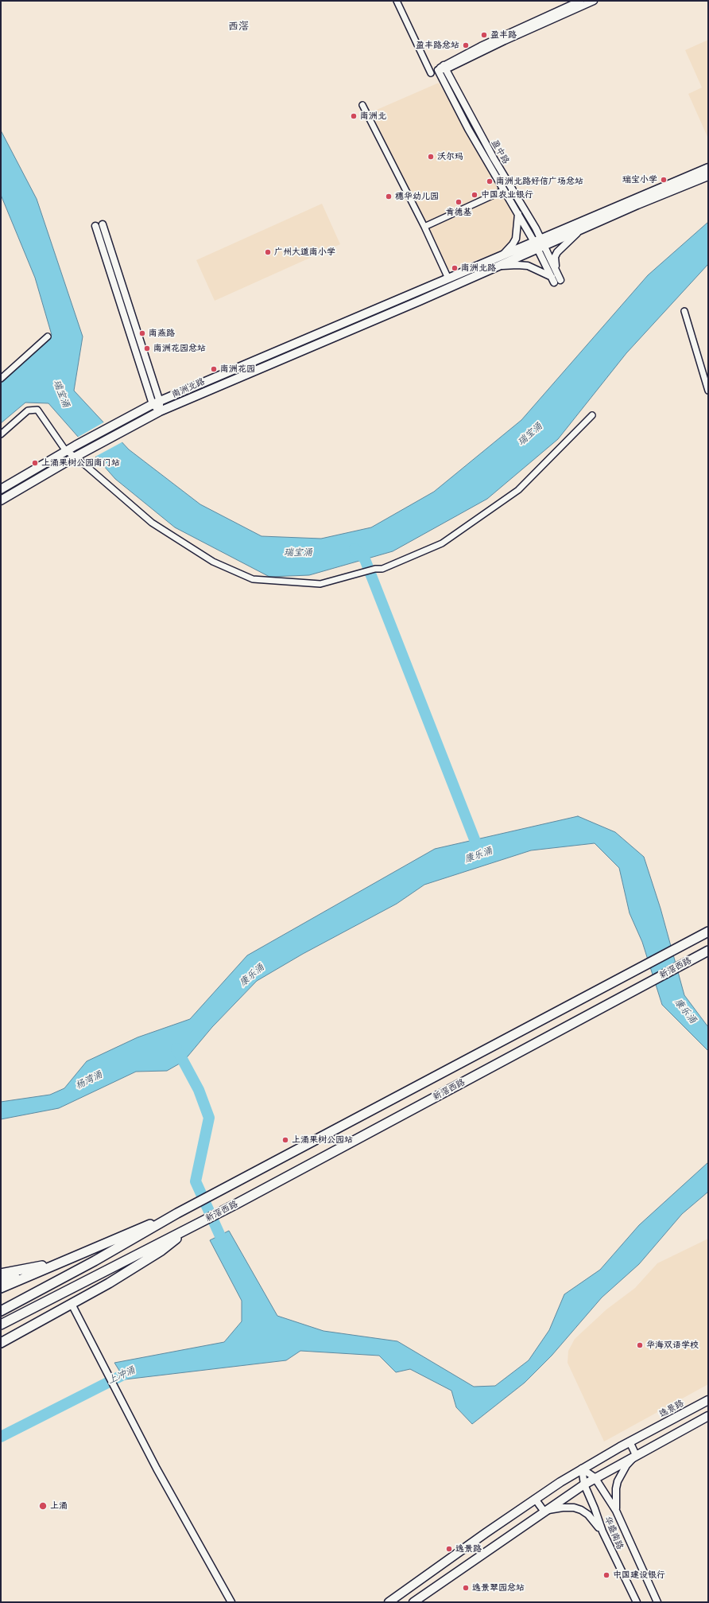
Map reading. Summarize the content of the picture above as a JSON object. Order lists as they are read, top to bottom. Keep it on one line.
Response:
{"streets":{"highway":["新滘西路"],"main road":["南洲北路","逸景路"],"street":["盈中路","华盛南路"]},"crossings":[["盈中路","南洲北路"],["逸景路","华盛南路"]],"districts":["西滘"],"water":["瑞宝涌","康乐涌","杨湾涌","上冲涌"],"places":["盈丰路","盈丰路总站","南洲北","沃尔玛","瑞宝小学","南洲北路好信广场总站","中国农业银行","穗华幼儿园","肯德基","广州大道南小学","南洲北路","南燕路","南洲花园总站","南洲花园","上涌果树公园南门站","上涌果树公园站","华海双语学校","上涌","逸景路","中国建设银行","逸景翠园总站"]}
